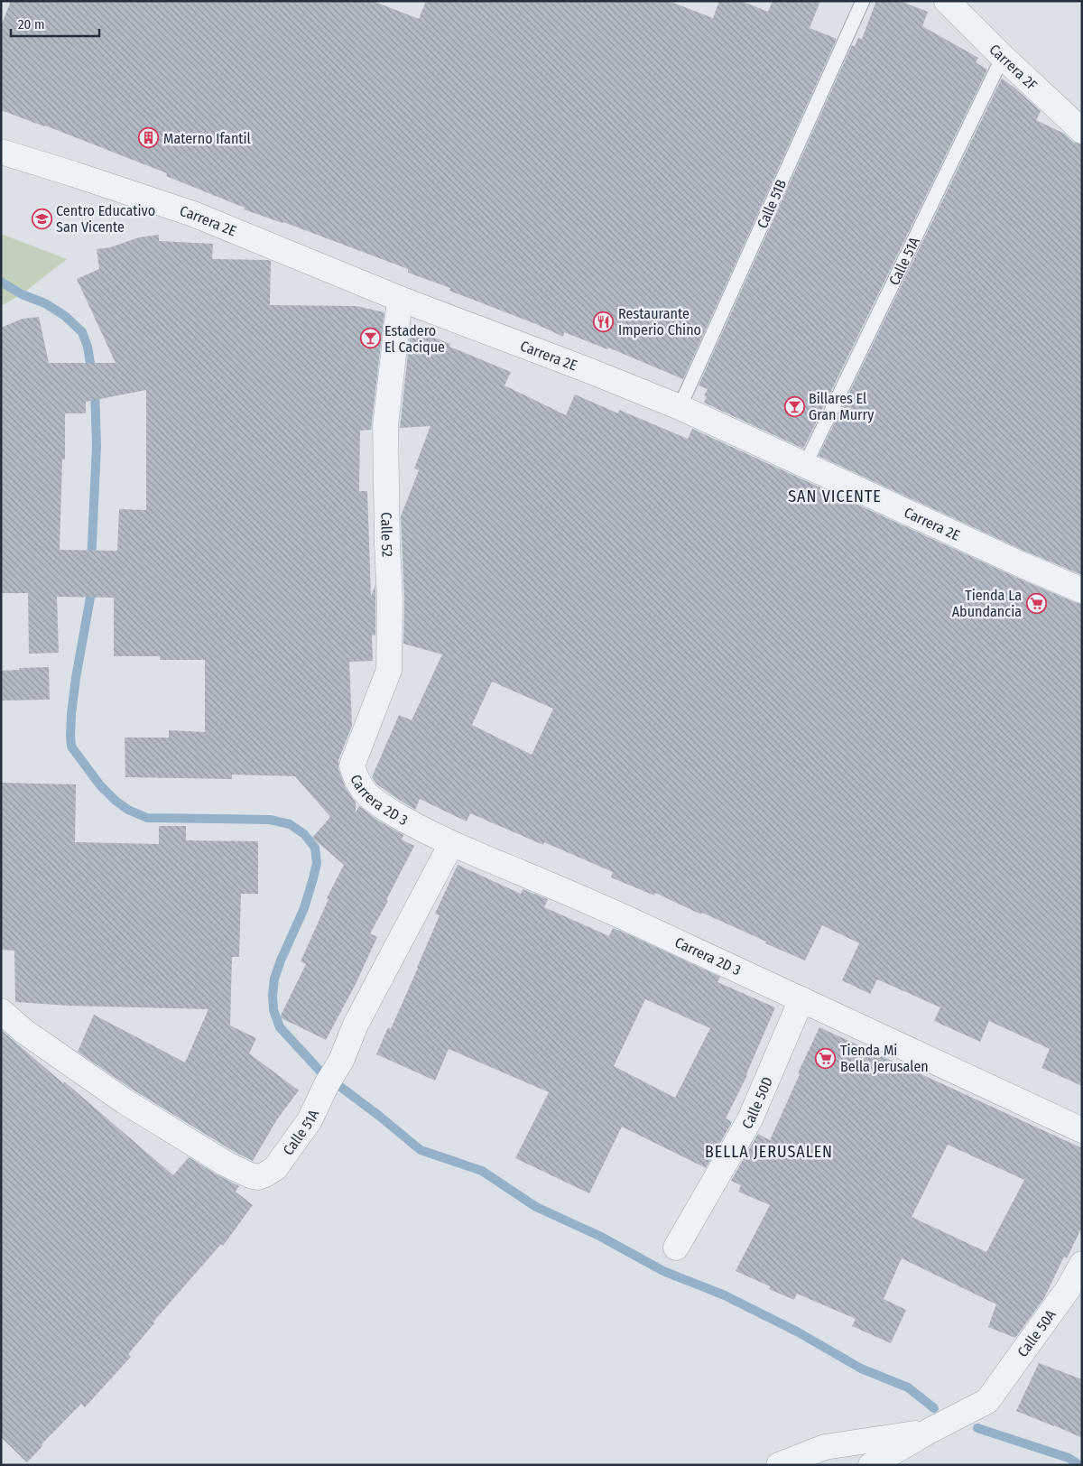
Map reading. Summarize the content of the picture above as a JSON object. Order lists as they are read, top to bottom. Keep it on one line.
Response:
{"streets":{"street":["Carrera 2F","Carrera 2E","Calle 51A","Calle 52","Carrera 2D 3","Calle 50D","Calle 50A"],"lane":["Calle 51B"]},"crossings":[["Carrera 2F","Calle 51A"],["Calle 51B","Carrera 2E"],["Carrera 2E","Calle 51A"],["Carrera 2E","Calle 52"],["Calle 51A","Carrera 2D 3"],["Calle 52","Carrera 2D 3"],["Carrera 2D 3","Calle 50D"]],"districts":["SAN VICENTE","BELLA JERUSALEN"],"places":{"building":["Materno Ifantil"],"school or university":["Centro Educativo San Vicente"],"restaurant":["Restaurante Imperio Chino"],"bar":["Estadero El Cacique","Billares El Gran Murry"],"supermarket":["Tienda La Abundancia","Tienda Mi Bella Jerusalen"]},"scale_bar":"20 m"}
